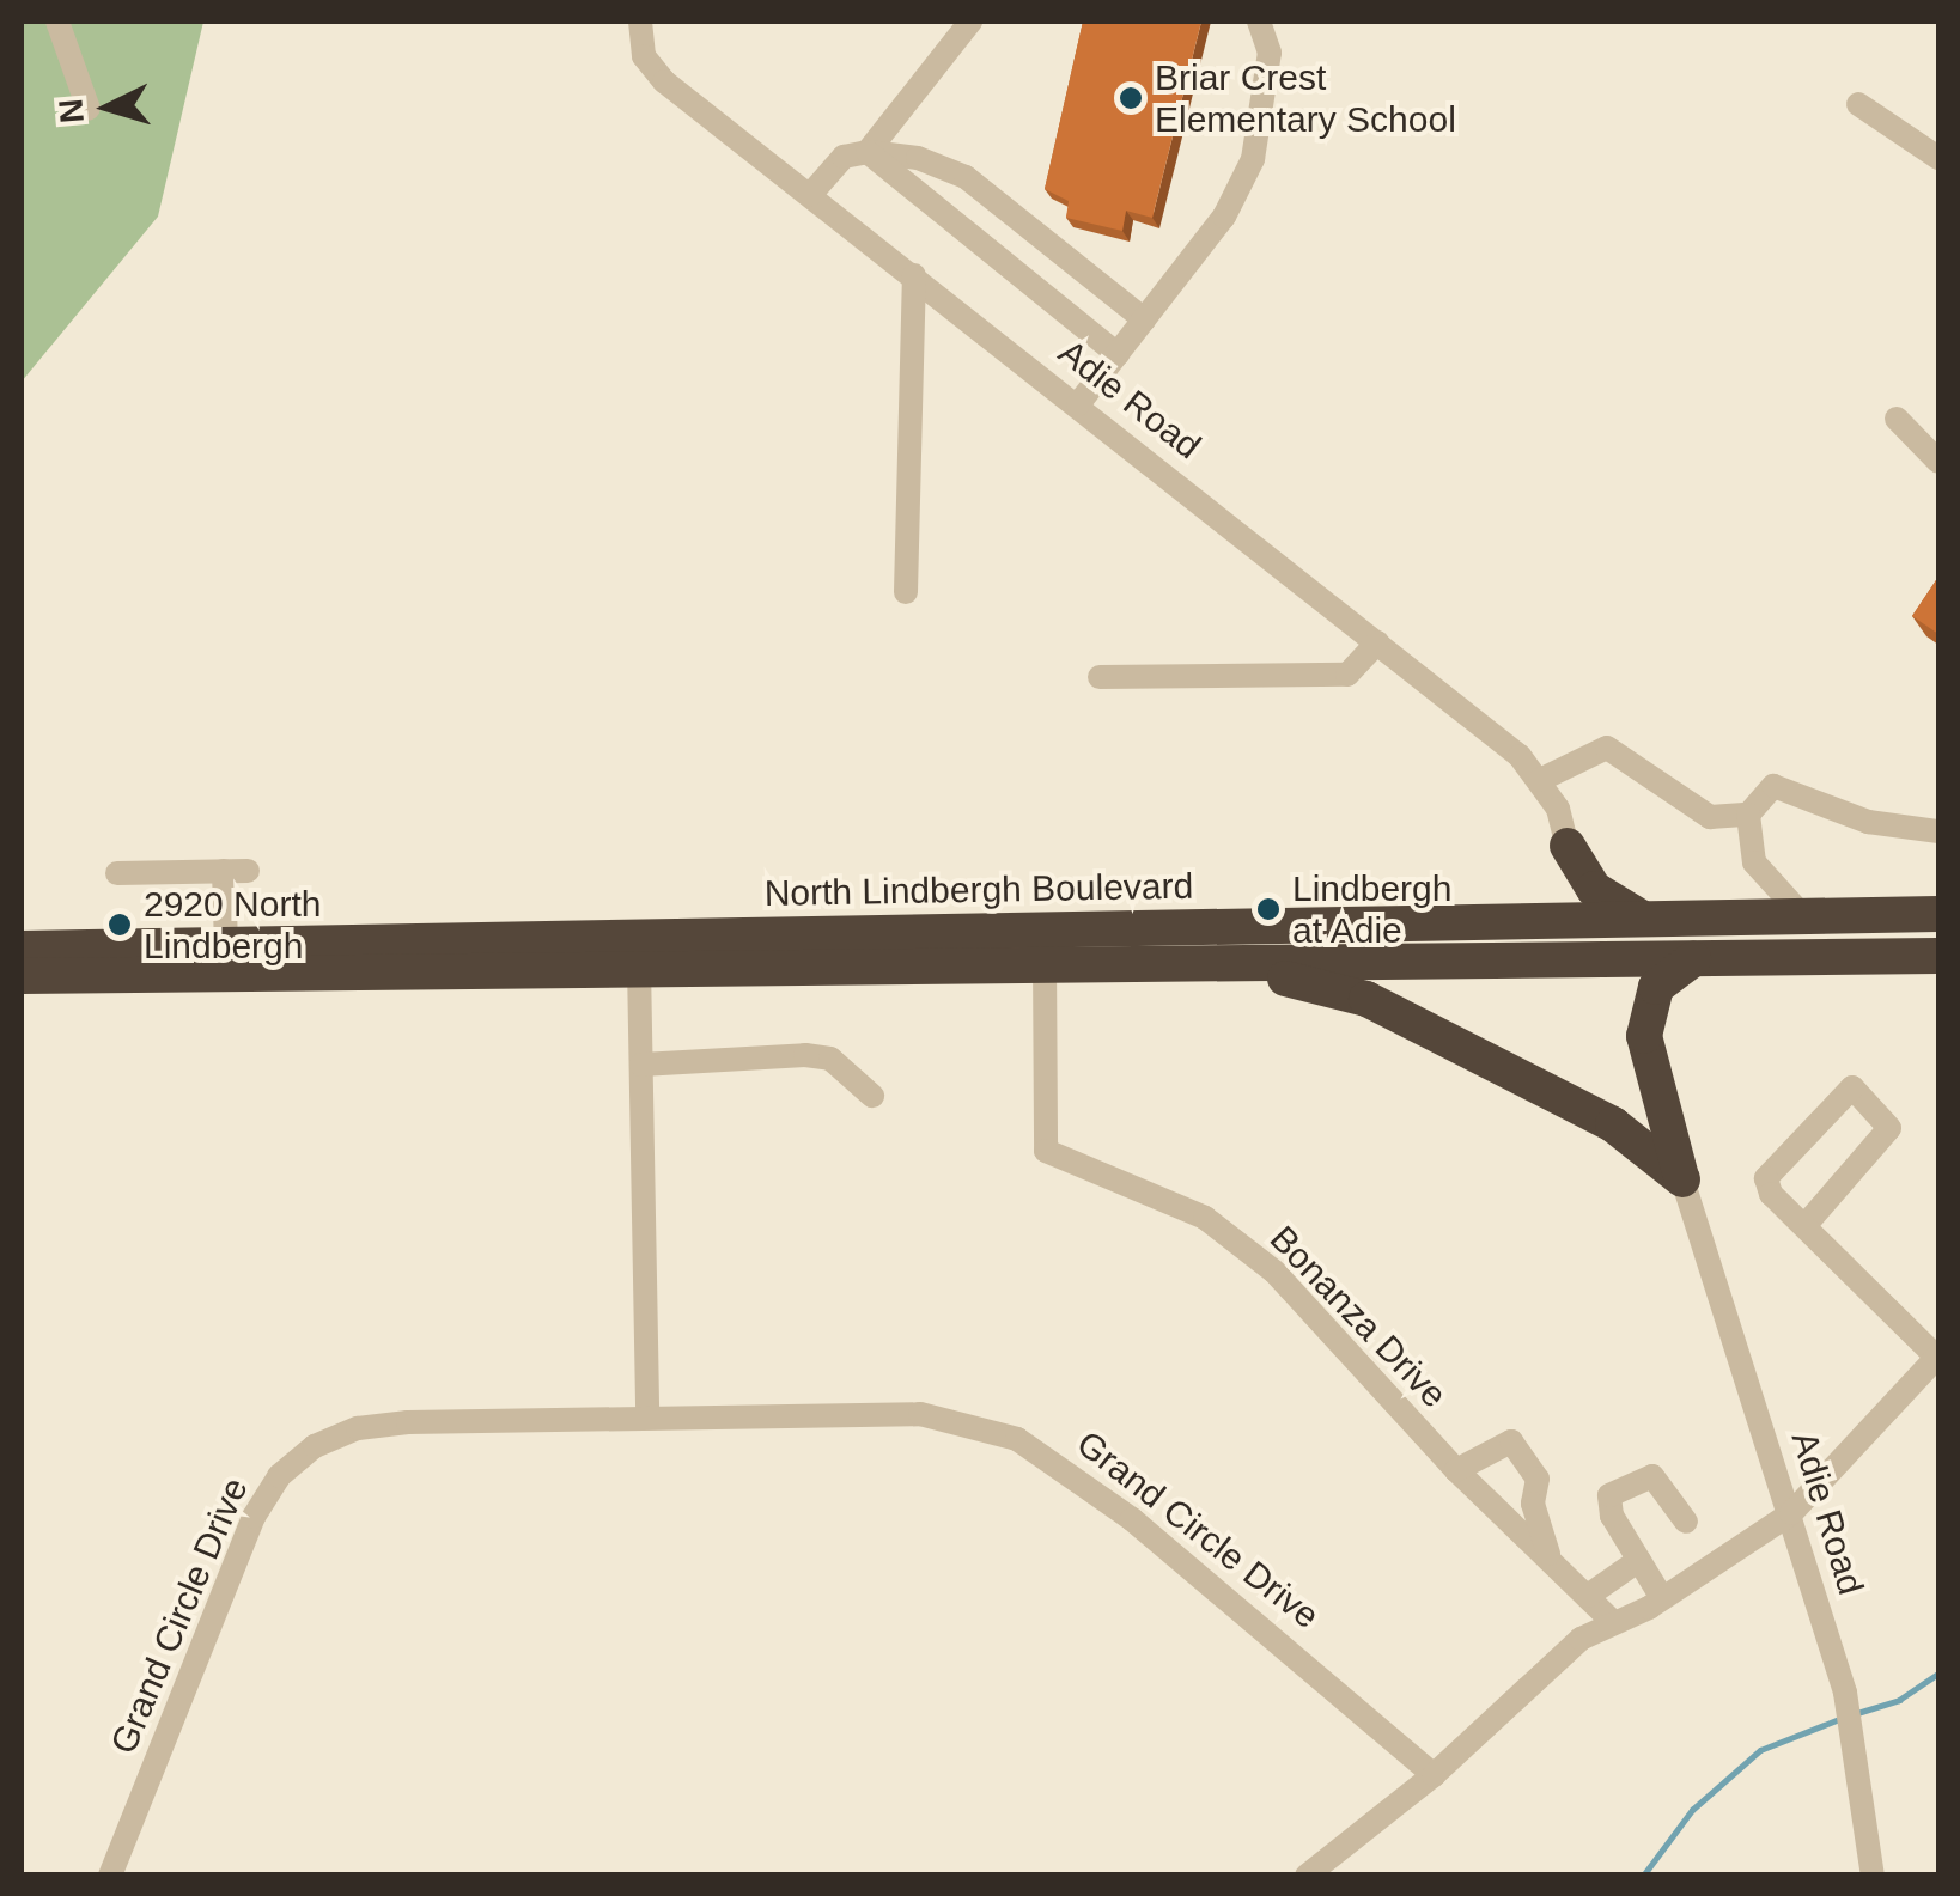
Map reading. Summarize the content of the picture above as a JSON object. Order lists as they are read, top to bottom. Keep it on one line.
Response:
{"streets":{"highway":["North Lindbergh Boulevard"],"street":["Adie Road","Bonanza Drive","Grand Circle Drive"]},"crossings":[["North Lindbergh Boulevard","Bonanza Drive"]],"places":["Briar Crest Elementary School","Lindbergh at Adie","2920 North Lindbergh"],"north":"left"}
